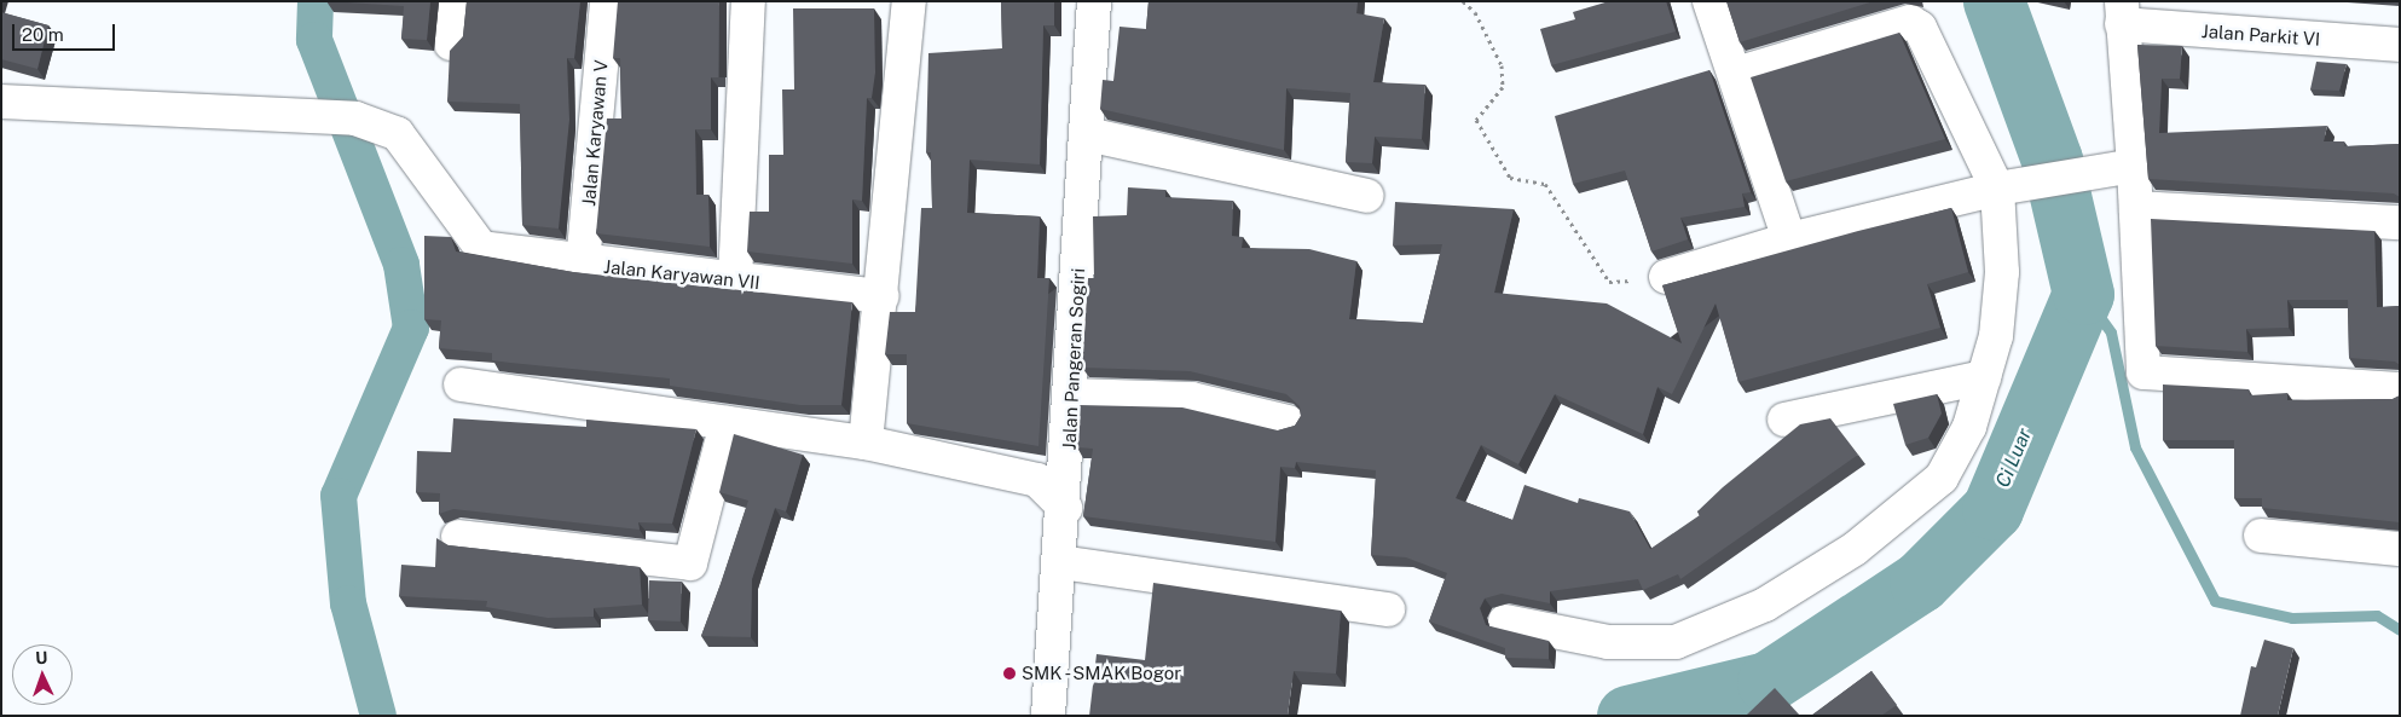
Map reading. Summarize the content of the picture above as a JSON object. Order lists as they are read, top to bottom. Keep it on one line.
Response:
{"streets":{"street":["Jalan Parkit VI","Jalan Karyawan V","Jalan Karyawan VII","Jalan Pangeran Sogiri"]},"crossings":[["Jalan Karyawan V","Jalan Karyawan VII"]],"water":["Ci Luar"],"places":["SMK - SMAK Bogor"],"scale_bar":"20 m","north":"top"}
